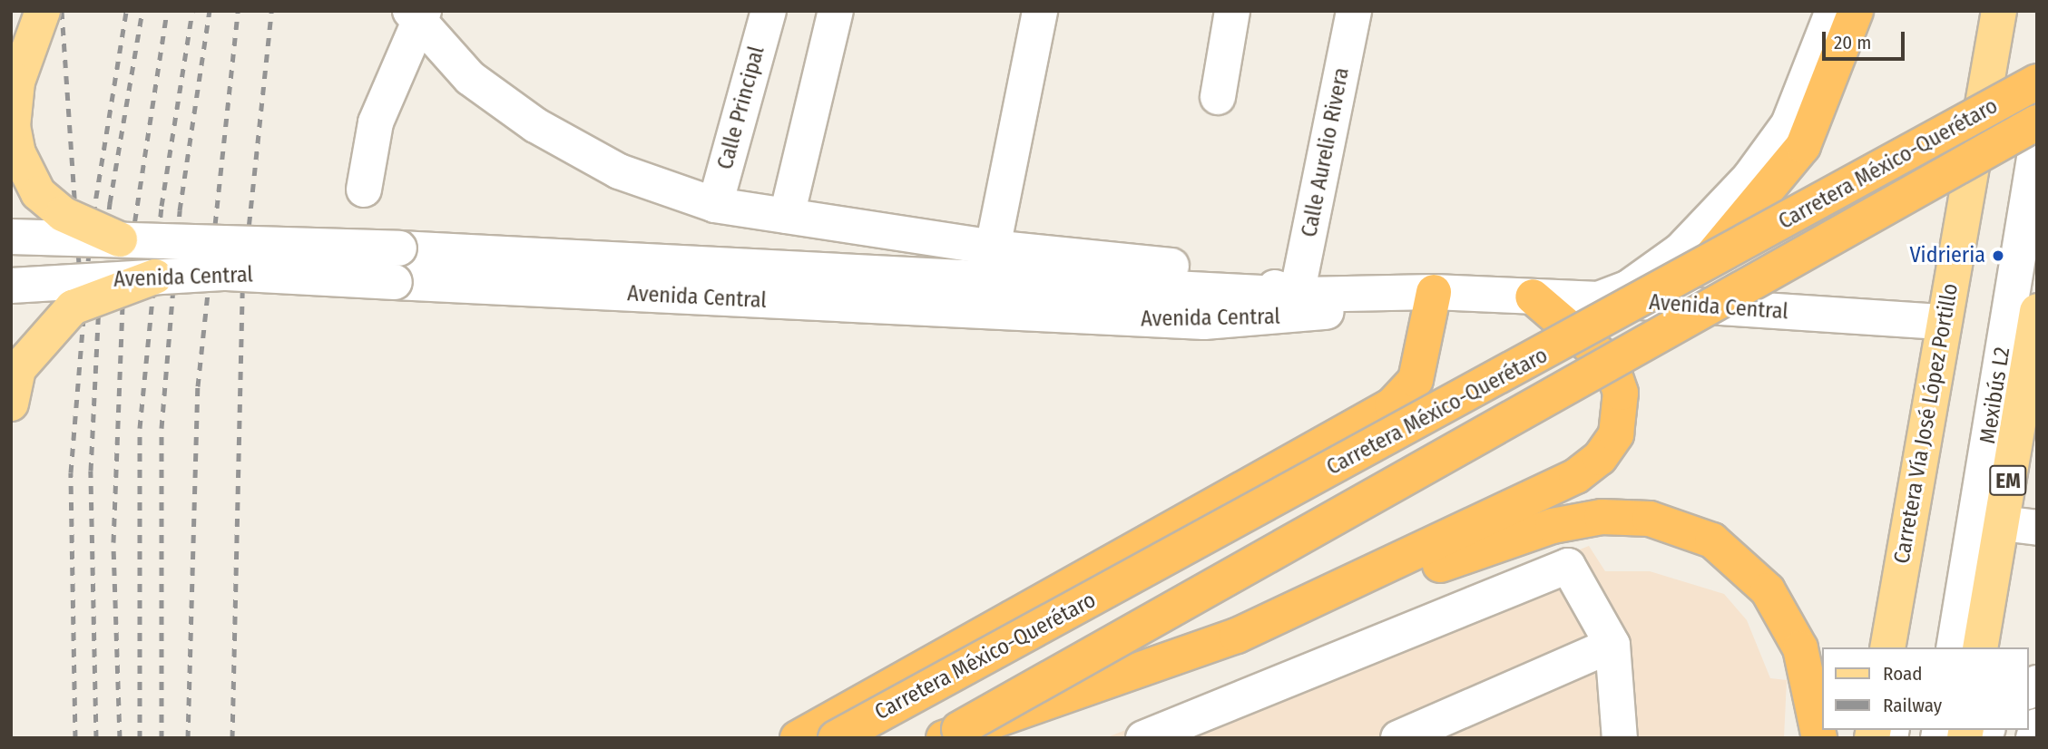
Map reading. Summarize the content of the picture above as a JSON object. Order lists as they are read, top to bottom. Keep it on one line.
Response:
{"streets":{"highway":["Carretera México-Querétaro"],"main road":["Carretera Vía José López Portillo","EM"],"street":["Calle Principal","Calle Aurelio Rivera","Avenida Central","Mexibús L2"]},"crossings":[["Calle Aurelio Rivera","Avenida Central"],["Avenida Central","Carretera Vía José López Portillo"]],"places":["Vidrieria"],"legend":["Road","Railway"],"scale_bar":"20 m"}
